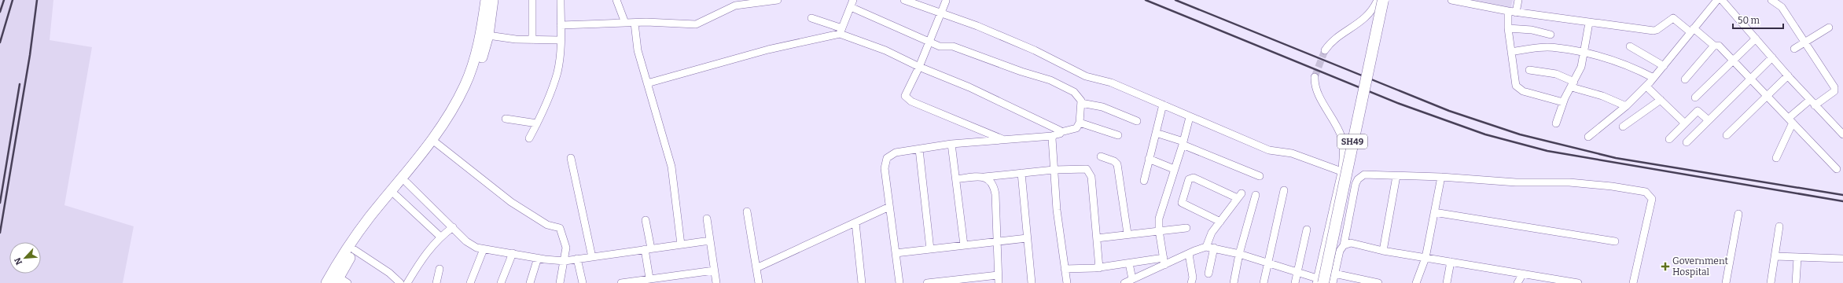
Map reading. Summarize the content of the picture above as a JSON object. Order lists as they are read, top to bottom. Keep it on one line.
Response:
{"streets":{"main road":["SH49"]},"places":{"health":["Government Hospital"]},"scale_bar":"50 m","north":"bottom left"}
